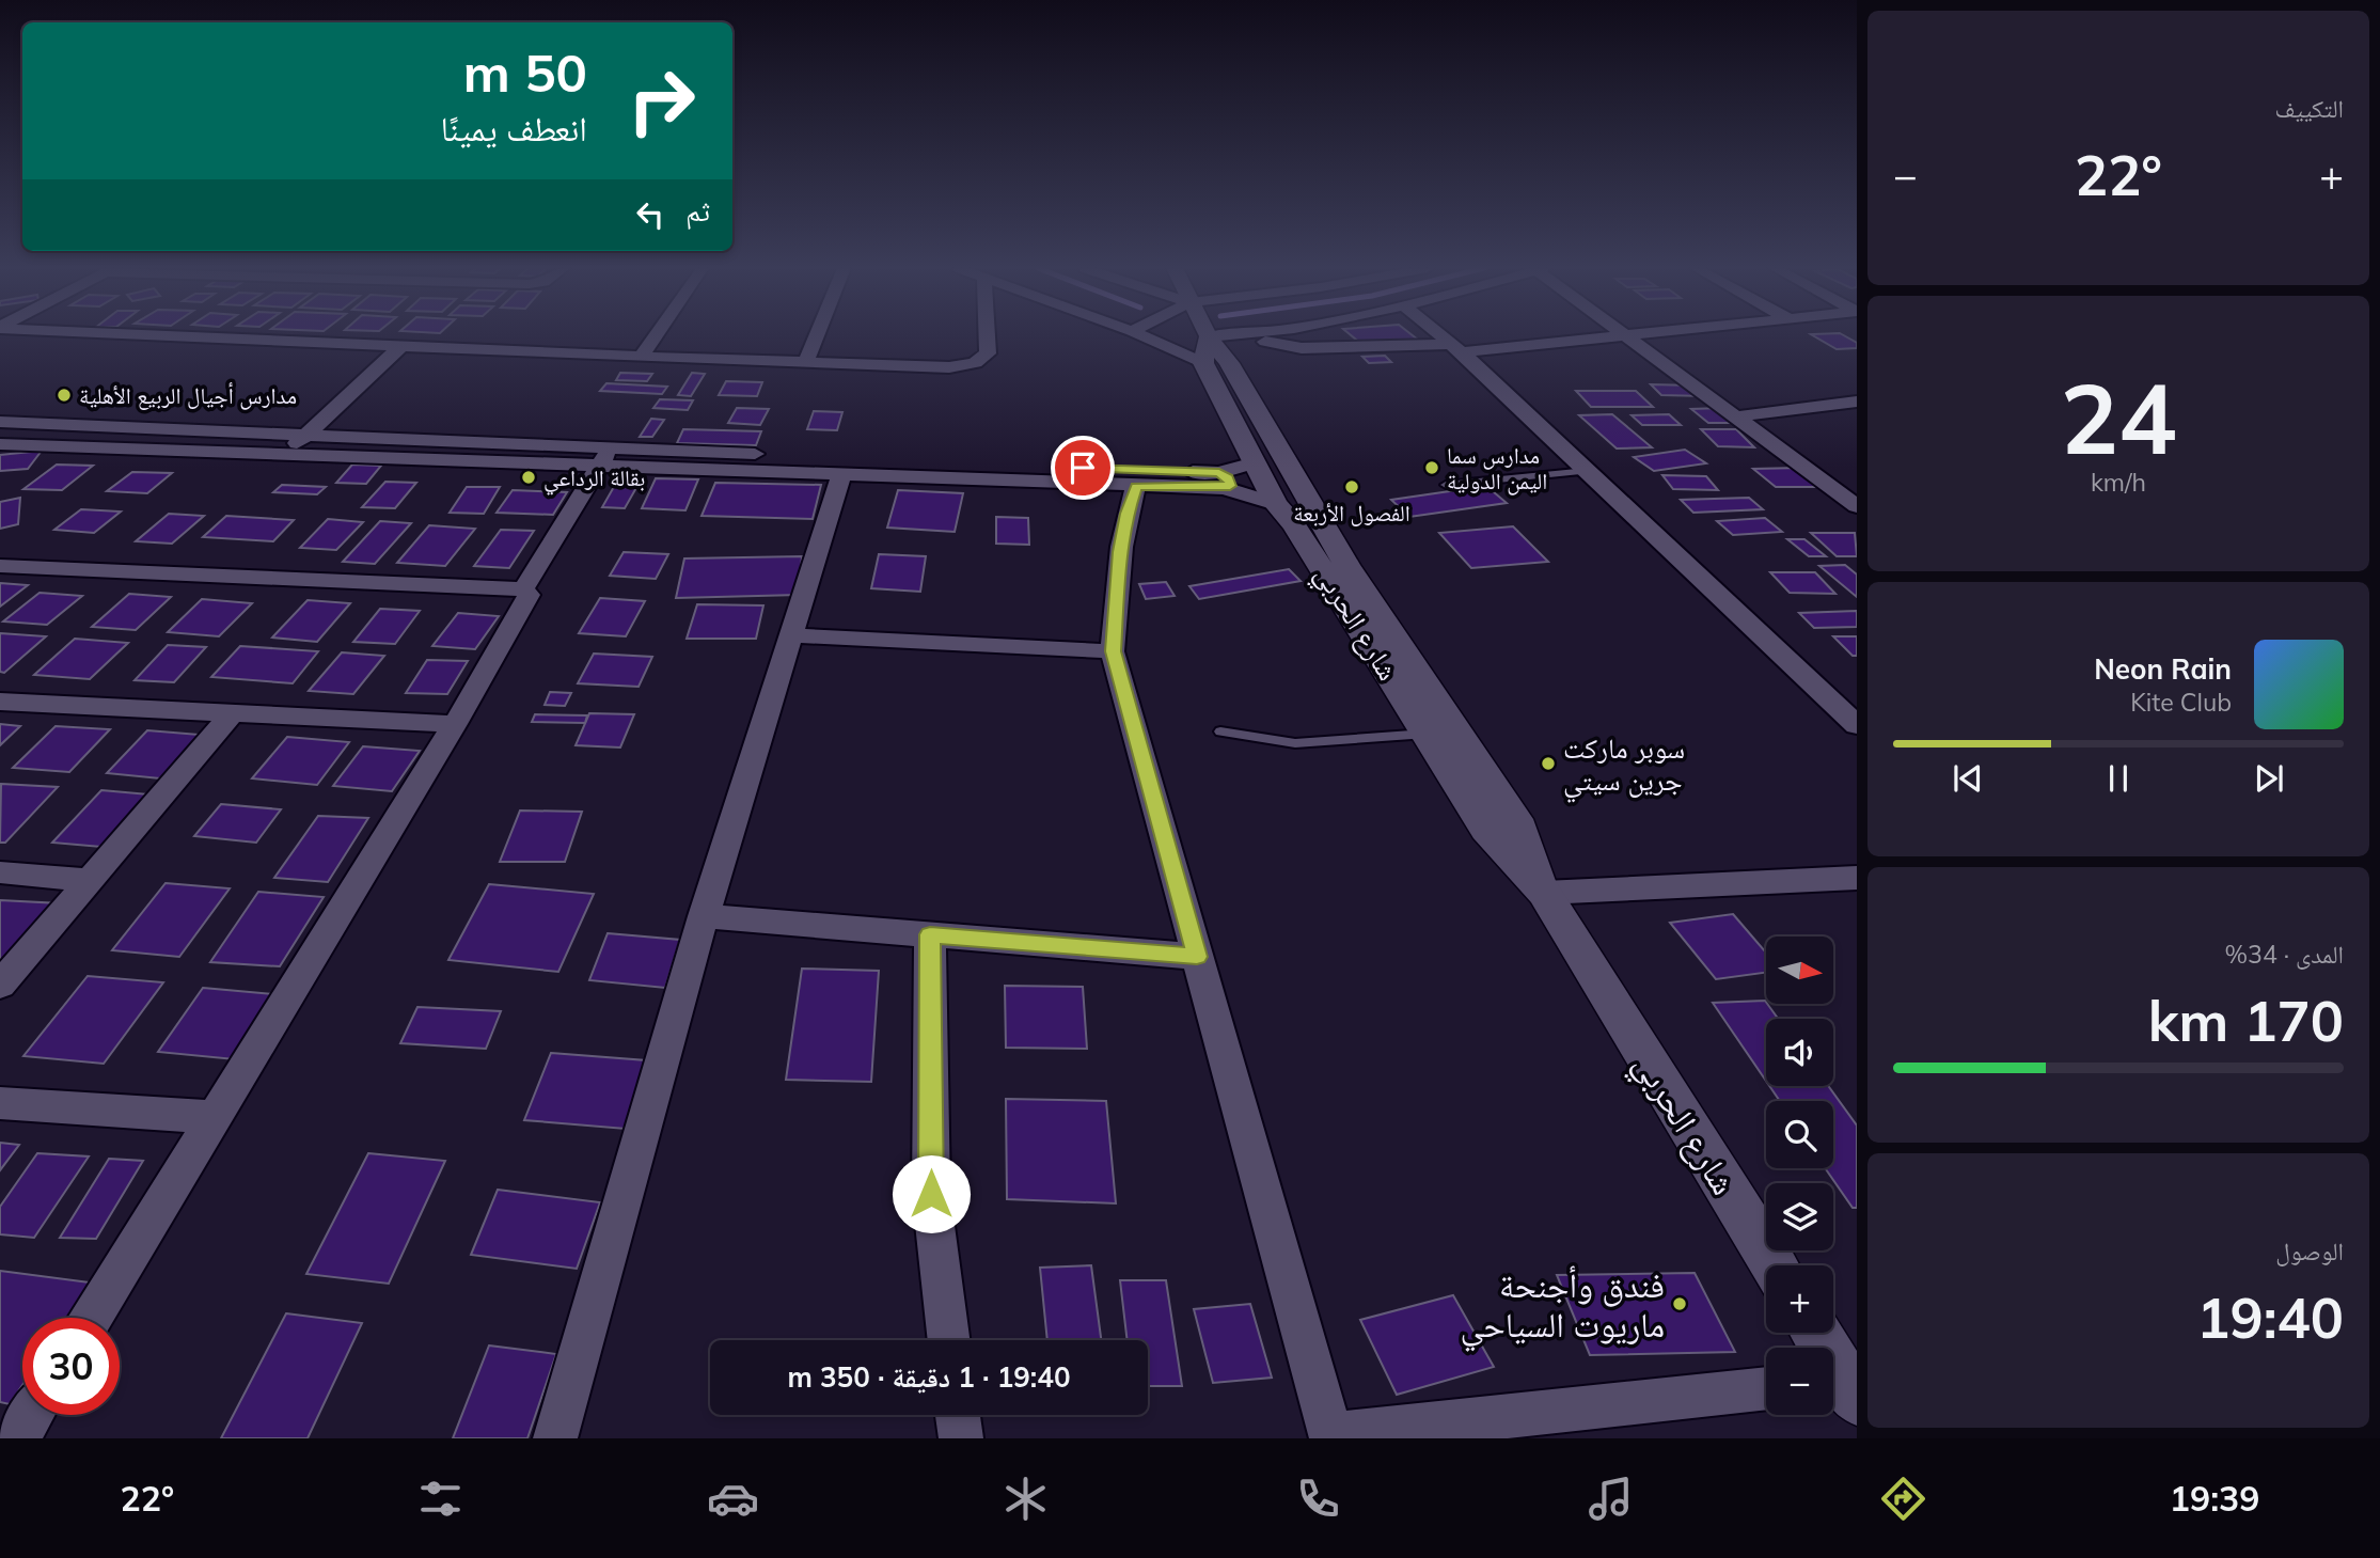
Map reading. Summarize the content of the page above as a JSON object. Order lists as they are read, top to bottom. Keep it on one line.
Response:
{"streets":{"street":["شارع الحربي"]},"places":["مدارس أجيال الربيع الأهلية","مدارس سما اليمن الدولية","بقالة الرداعي","الفصول الأربعة","سوبر ماركت جرين سيتي","فندق وأجنحة ماريوت السياحي"],"north":"right","page":{"tile":["التكييف",["24","km/h"],["المدى · 34%","170 km"],["الوصول","19:40"]],"turn":["50 m","انعطف يمينًا"],"heat":["−","22°","+"],"then":"ثم","song":["Neon Rain","Kite Club"],"map_buttons":["+","−"],"limit":"30","trip":"19:40 · 1 دقيقة · 350 m","tabs":["19:39","22°"]}}
